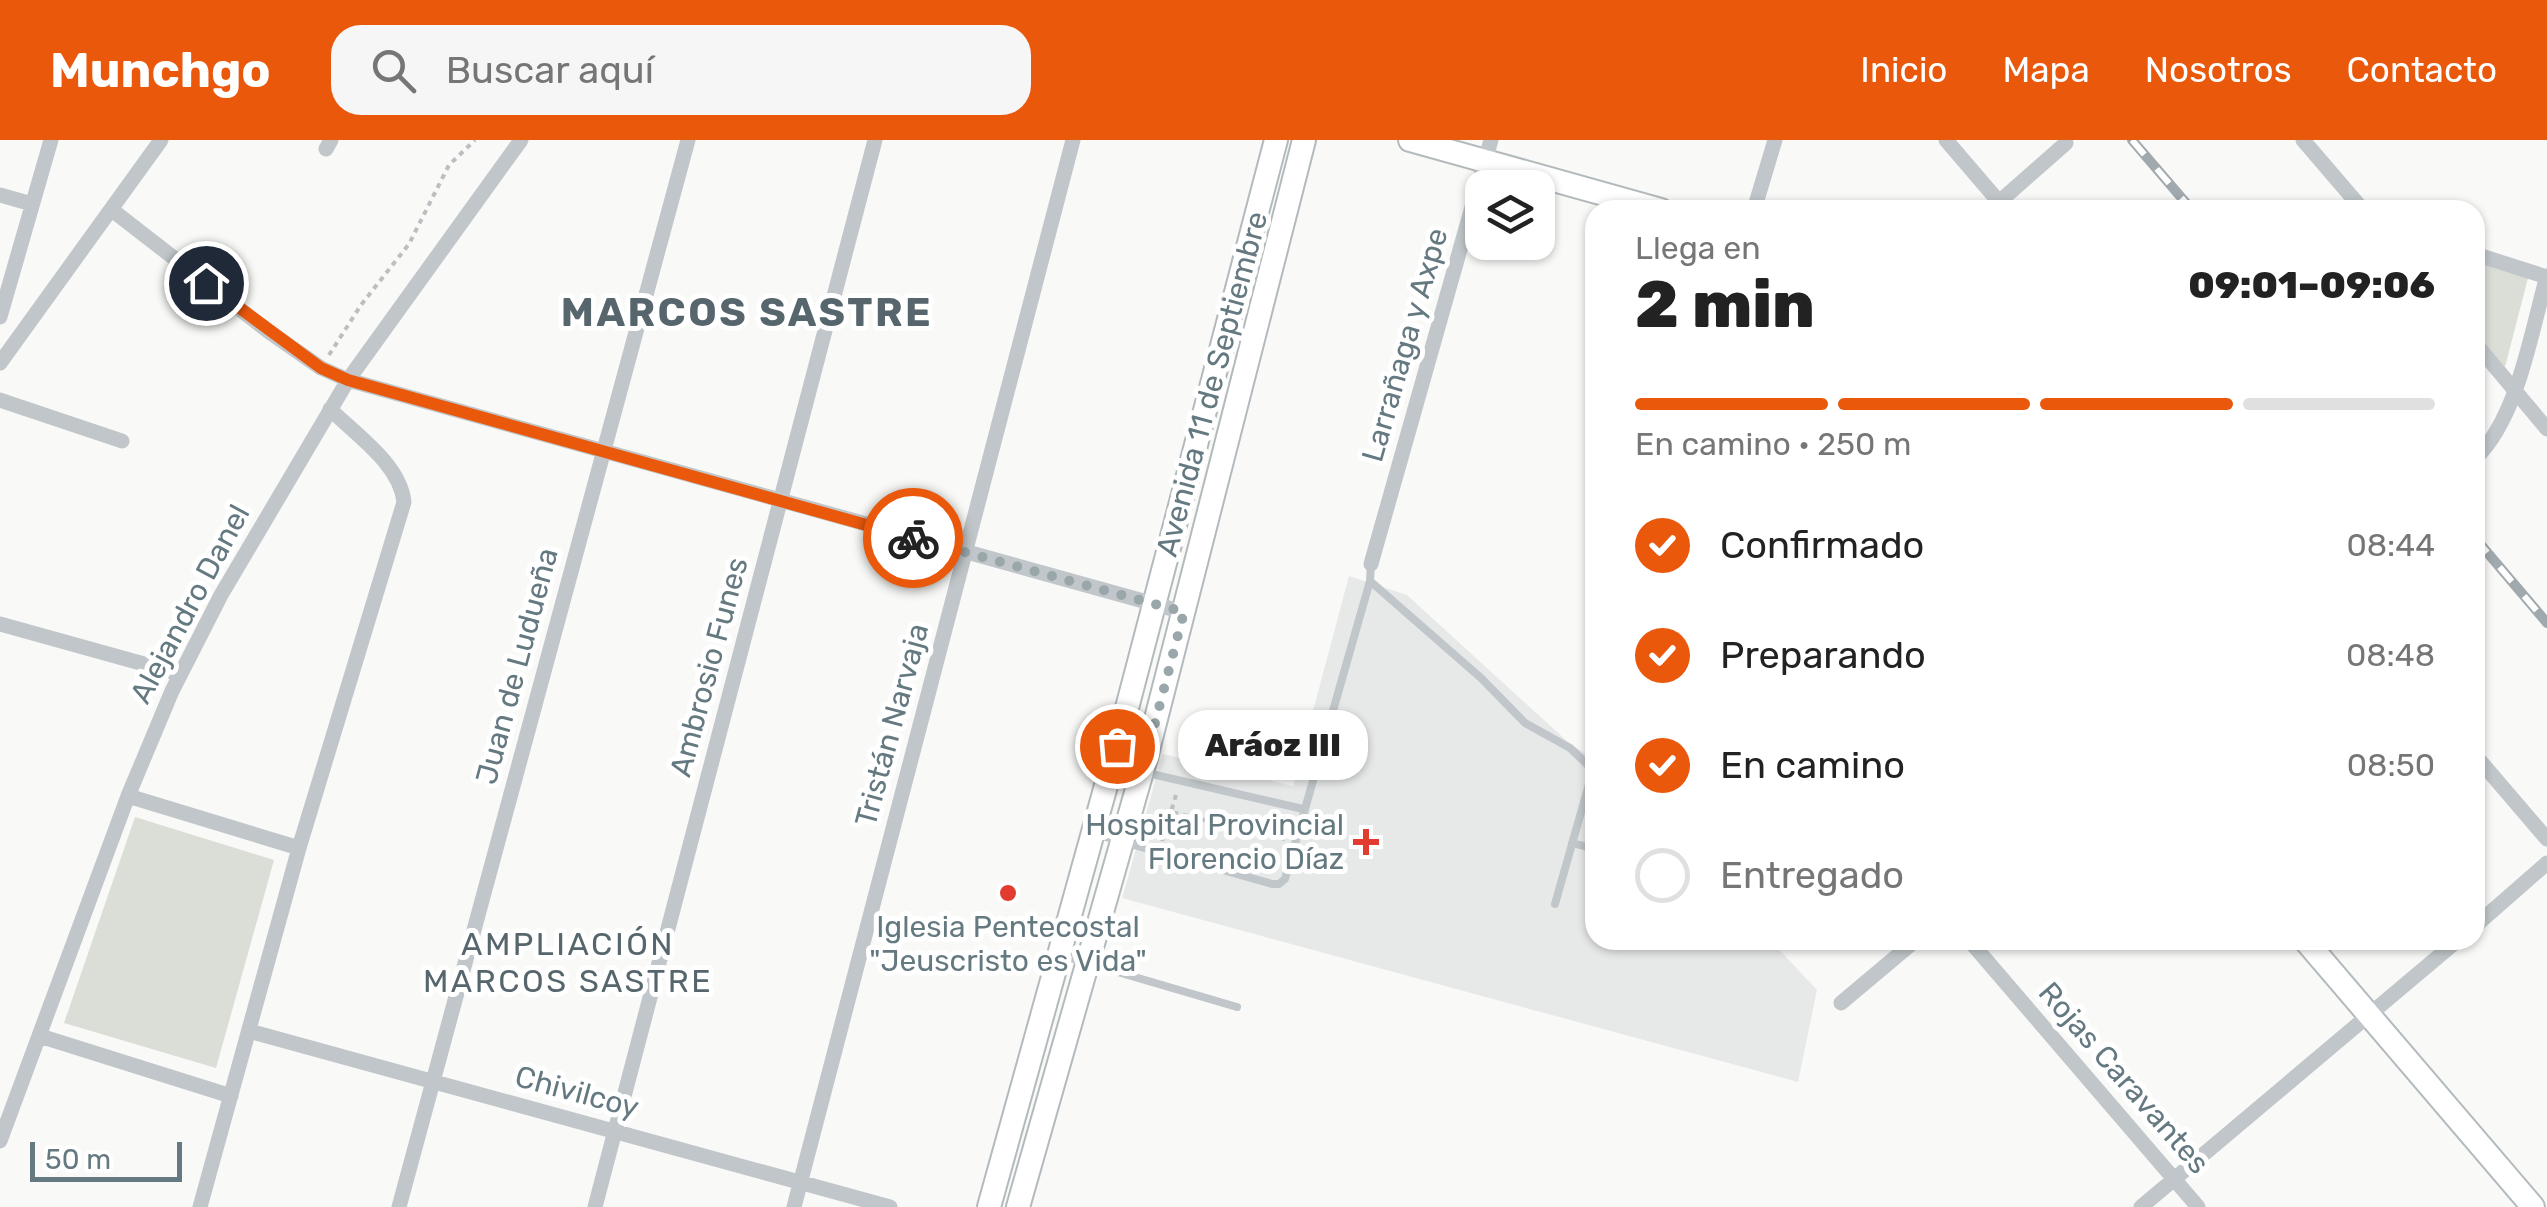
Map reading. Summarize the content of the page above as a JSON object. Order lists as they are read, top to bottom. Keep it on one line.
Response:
{"streets":{"main road":["Avenida 11 de Septiembre"],"street":["Larrañaga y Axpe","Alejandro Danel","Juan de Ludueña","Ambrosio Funes","Tristán Narvaja","Rojas Caravantes","Chivilcoy"]},"crossings":[["Juan de Ludueña","Chivilcoy"],["Ambrosio Funes","Chivilcoy"],["Tristán Narvaja","Chivilcoy"]],"districts":["MARCOS SASTRE","AMPLIACIÓN MARCOS SASTRE"],"places":{"other":["Aráoz III","Iglesia Pentecostal \"Jeuscristo es Vida\""],"health":["Hospital Provincial Florencio Díaz"]},"scale_bar":"50 m","page":{"header":"Munchgo","search":"Buscar aquí","nav":["Inicio","Mapa","Nosotros","Contacto"],"heading":["2 min","Llega en","09:01–09:06"],"bar":"En camino · 250 m","list":[["Confirmado","08:44"],["Preparando","08:48"],["En camino","08:50"],"Entregado"],"bubble":"Aráoz III","scale":"50 m"}}
